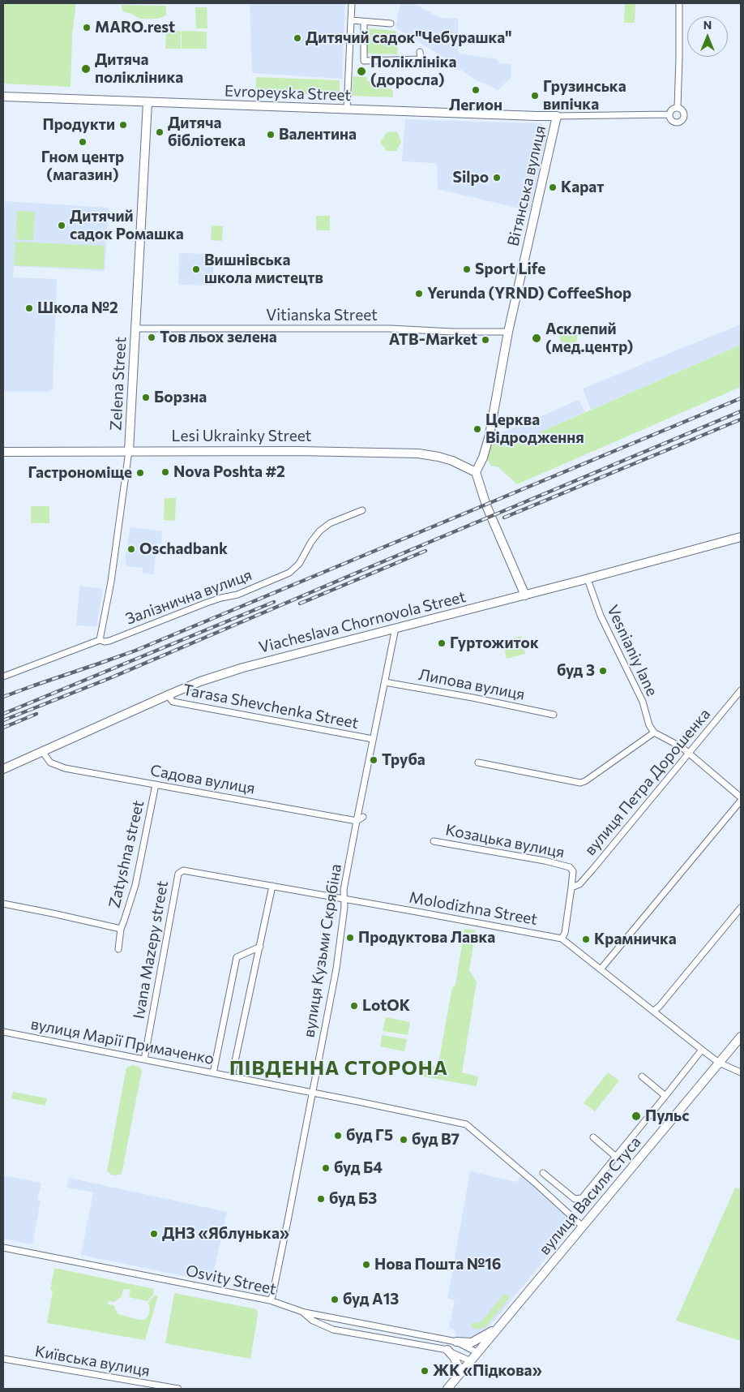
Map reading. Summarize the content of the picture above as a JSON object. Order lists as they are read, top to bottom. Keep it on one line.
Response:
{"streets":{"street":["Evropeyska Street","Вітянська вулиця","Vitianska Street","Zelena Street","Lesi Ukrainky Street","Залізнична вулиця","Viacheslava Chornovola Street","Vesnianiy lane","Липова вулиця","Tarasa Shevchenka Street","Садова вулиця","вулиця Петра Дорошенка","Козацька вулиця","Zatyshna street","Molodizhna Street","Ivana Mazepy street","вулиця Кузьми Скрябіна","вулиця Марії Примаченко","вулиця Василя Стуса","Osvity Street","Київська вулиця"]},"crossings":[["Evropeyska Street","Вітянська вулиця"],["Evropeyska Street","Zelena Street"],["Вітянська вулиця","Vitianska Street"],["Вітянська вулиця","Lesi Ukrainky Street"],["Vitianska Street","Zelena Street"],["Zelena Street","Lesi Ukrainky Street"],["Zelena Street","Залізнична вулиця"],["Viacheslava Chornovola Street","Vesnianiy lane"],["Viacheslava Chornovola Street","Tarasa Shevchenka Street"],["Viacheslava Chornovola Street","Садова вулиця"],["Viacheslava Chornovola Street","вулиця Кузьми Скрябіна"],["Липова вулиця","вулиця Кузьми Скрябіна"],["Tarasa Shevchenka Street","вулиця Кузьми Скрябіна"],["Садова вулиця","Zatyshna street"],["Садова вулиця","вулиця Кузьми Скрябіна"],["вулиця Петра Дорошенка","Козацька вулиця"],["Козацька вулиця","Molodizhna Street"],["Molodizhna Street","Ivana Mazepy street"],["Molodizhna Street","вулиця Кузьми Скрябіна"],["Molodizhna Street","вулиця Василя Стуса"],["Ivana Mazepy street","вулиця Марії Примаченко"],["вулиця Кузьми Скрябіна","вулиця Марії Примаченко"],["вулиця Кузьми Скрябіна","Osvity Street"],["вулиця Марії Примаченко","вулиця Василя Стуса"],["вулиця Василя Стуса","Osvity Street"]],"districts":["ПІВДЕННА СТОРОНА"],"places":["MARO.rest","Дитячий садок\"Чебурашка\"","Дитяча полікліника","Поліклініка (доросла)","Легион","Грузинська випічка","Продукти","Дитяча бібліотека","Валентина","Гном центр (магазин)","Silpo","Карат","Дитячий садок Ромашка","Вишнівська школа мистецтв","Sport Life","Yerunda (YRND) CoffeeShop","Школа №2","Тов льох зелена","Асклепий (мед.центр)","ATB-Market","Борзна","Церква Відродження","Nova Poshta #2","Гастрономіще","Oschadbank","Гуртожиток","буд 3","Труба","Продуктова Лавка","Крамничка","LotOK","Пульс","буд Г5","буд В7","буд Б4","буд Б3","ДНЗ «Яблунька»","Нова Пошта №16","буд А13","ЖК «Підкова»"],"north":"top"}
